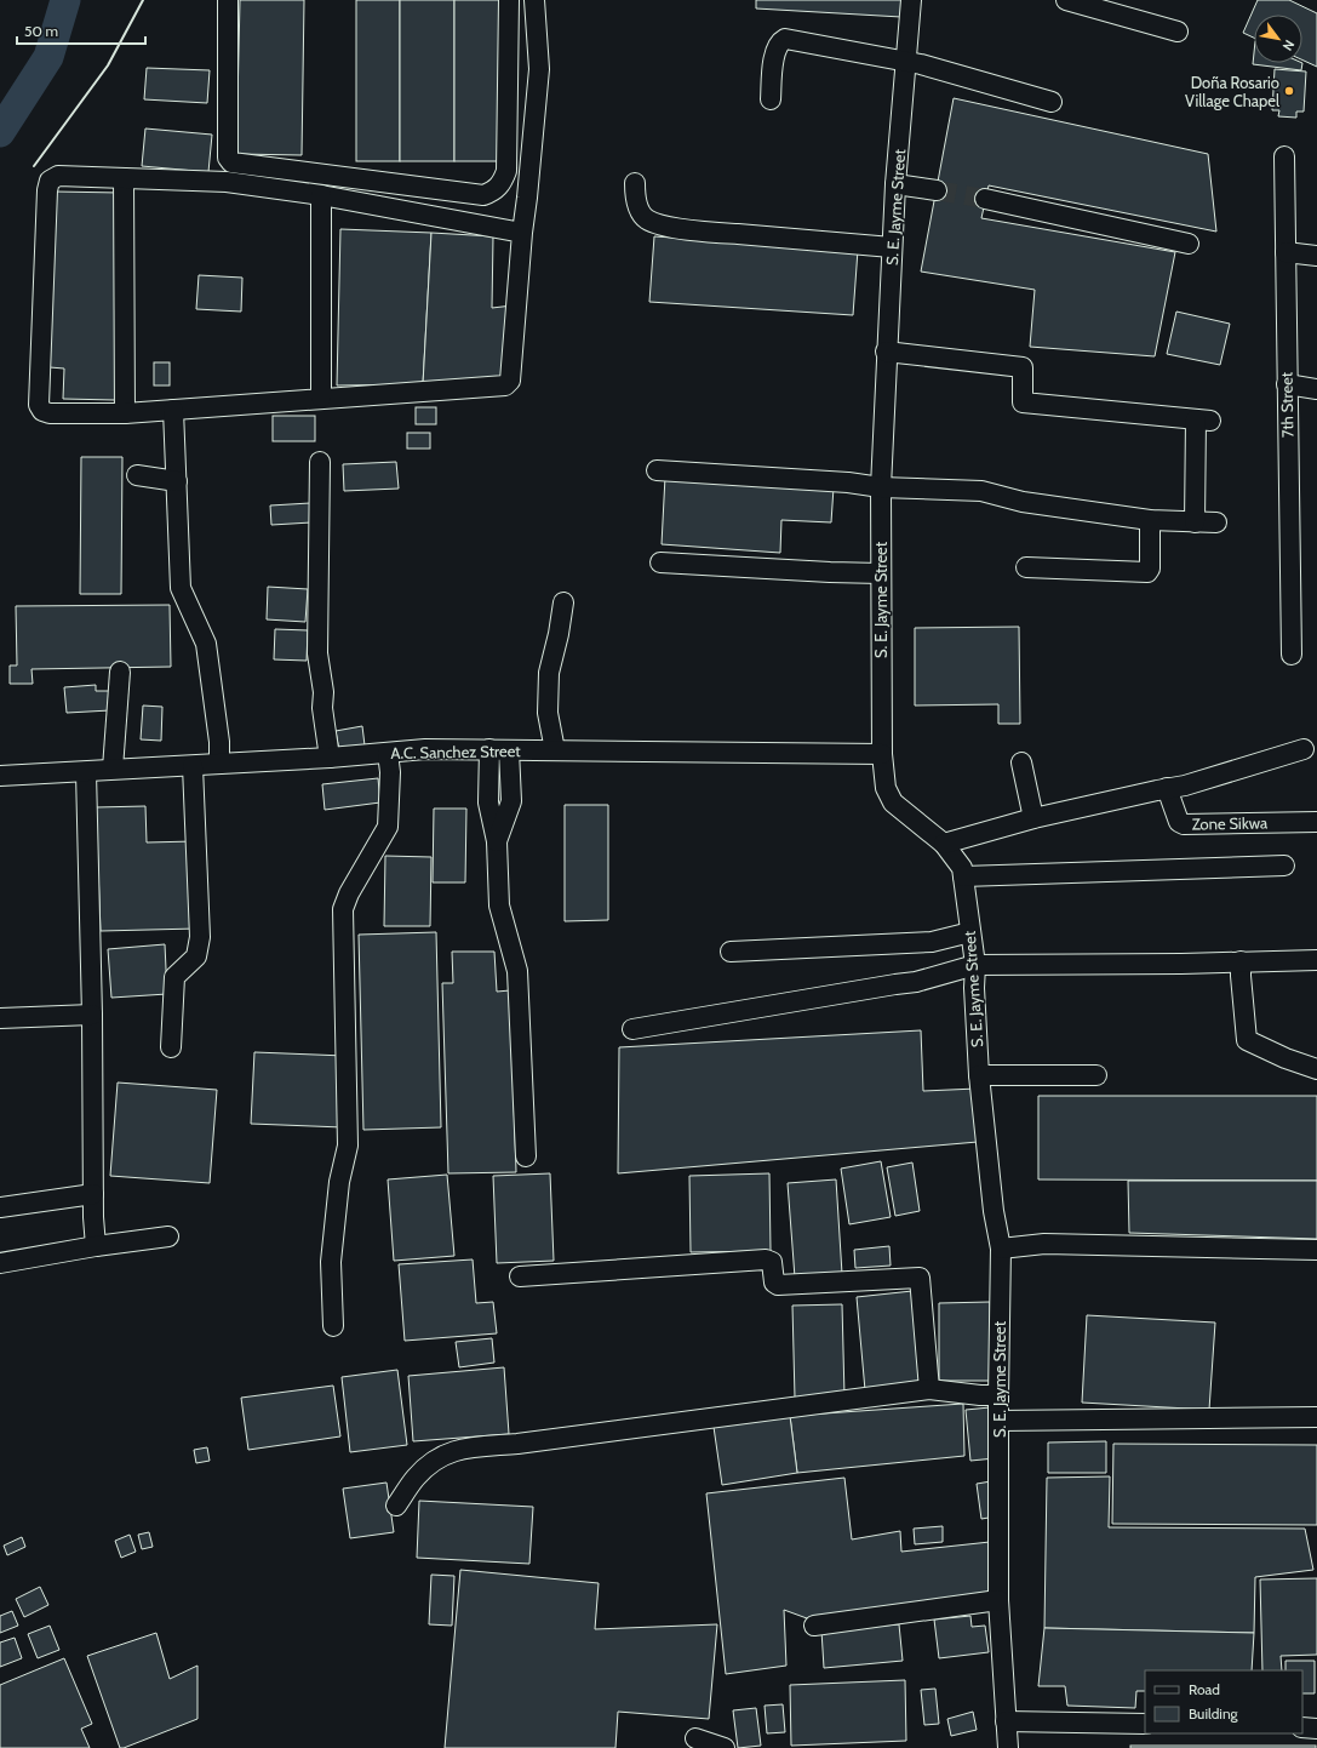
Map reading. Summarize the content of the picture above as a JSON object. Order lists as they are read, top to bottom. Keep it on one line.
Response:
{"streets":{"street":["S. E. Jayme Street","7th Street","A.C. Sanchez Street","Zone Sikwa"]},"crossings":[["S. E. Jayme Street","A.C. Sanchez Street"]],"places":["Doña Rosario Village Chapel"],"legend":["Road","Building"],"scale_bar":"50 m","north":"bottom right"}
